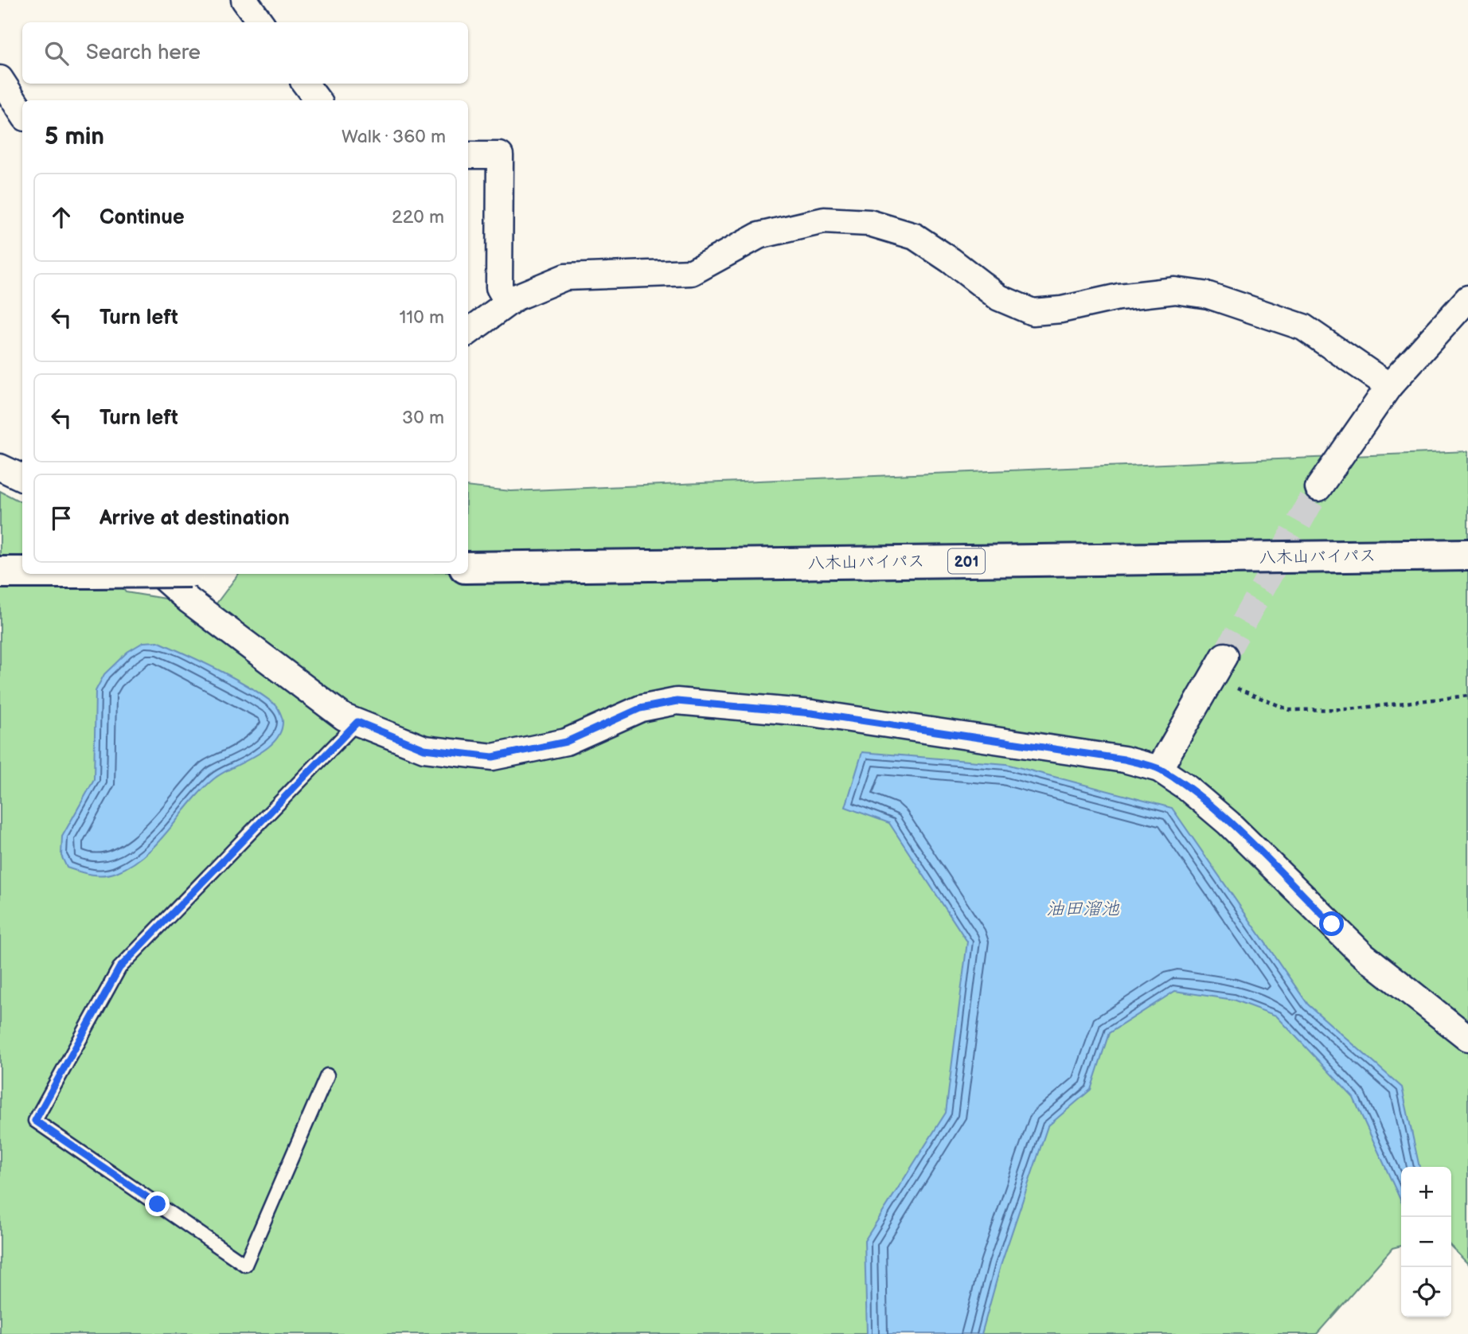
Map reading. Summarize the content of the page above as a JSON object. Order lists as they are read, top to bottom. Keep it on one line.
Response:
{"streets":{"highway":["八木山バイパス","201"]},"water":["油田溜池"],"page":{"search":"Search here","heading":["5 min","Walk · 360 m"],"list":[["Continue","220 m"],["Turn left","110 m"],["Turn left","30 m"],"Arrive at destination"],"map_buttons":["+","−"]}}
